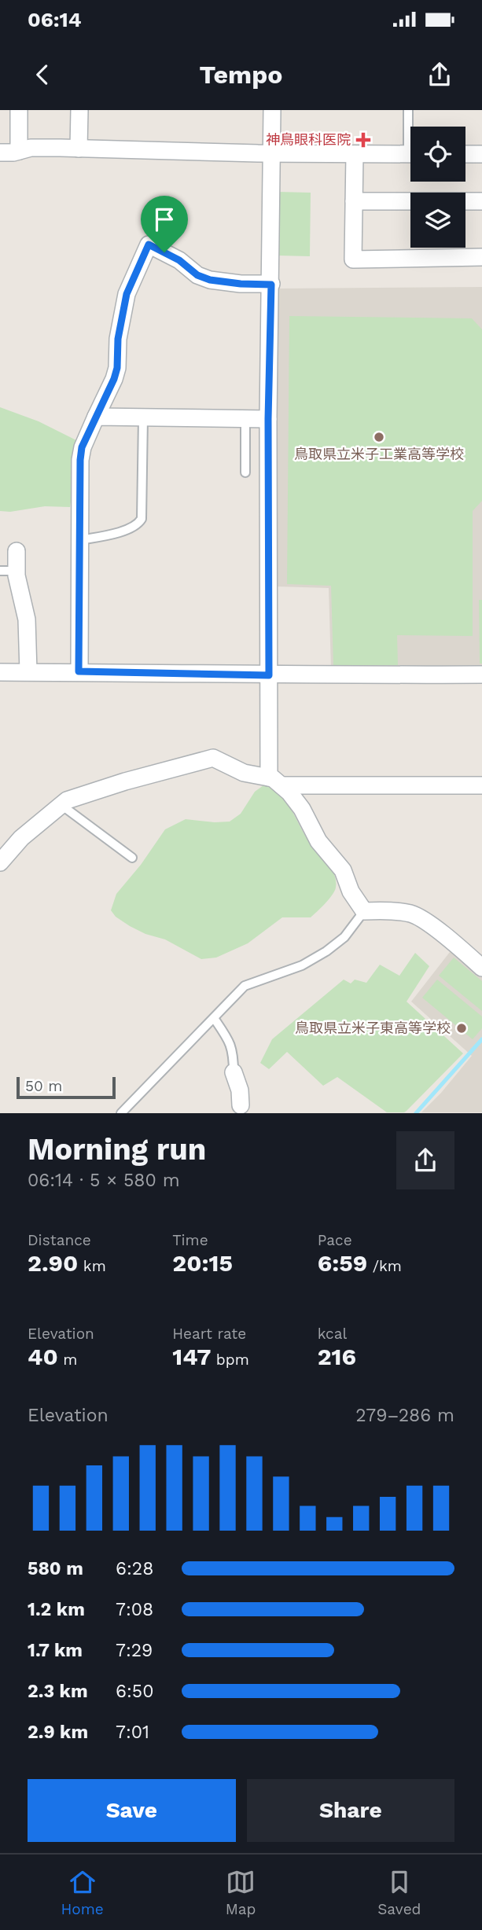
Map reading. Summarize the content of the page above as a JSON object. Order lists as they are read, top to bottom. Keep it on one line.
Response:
{"places":{"health":["神鳥眼科医院"],"other":["鳥取県立米子工業高等学校","鳥取県立米子東高等学校"]},"scale_bar":"50 m","page":{"status":"06:14","header":"Tempo","scale":"50 m","heading":["Morning run","06:14 · 5 × 580 m"],"stats":[["Distance","2.90 km"],["Time","20:15"],["Pace","6:59 /km"],["Elevation","40 m"],["Heart rate","147 bpm"],["kcal","216"]],"chart":["Elevation","279–286 m"],"list":[{"name":"580 m","note":"6:28"},{"name":"1.2 km","note":"7:08"},{"name":"1.7 km","note":"7:29"},{"name":"2.3 km","note":"6:50"},{"name":"2.9 km","note":"7:01"}],"buttons":["Save","Share"],"tabs":["Home","Map","Saved"]}}
